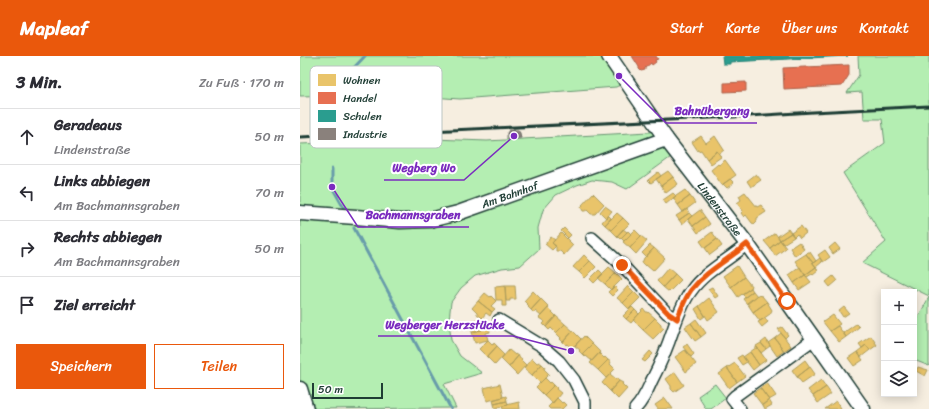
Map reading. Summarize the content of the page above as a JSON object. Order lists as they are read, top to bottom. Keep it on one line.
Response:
{"streets":{"street":["Am Bahnhof","Lindenstraße"]},"crossings":[["Am Bahnhof","Lindenstraße"]],"places":["Bahnübergang","Wegberg Wo","Bachmannsgraben","Wegberger Herzstücke"],"legend":["Wohnen","Handel","Schulen","Industrie"],"scale_bar":"50 m","page":{"header":"Mapleaf","nav":["Start","Karte","Über uns","Kontakt"],"heading":["3 Min.","Zu Fuß · 170 m"],"list":[["Geradeaus","Lindenstraße","50 m"],["Links abbiegen","Am Bachmannsgraben","70 m"],["Rechts abbiegen","Am Bachmannsgraben","50 m"],"Ziel erreicht"],"map_buttons":["+","−"],"buttons":["Speichern","Teilen"],"scale":"50 m"}}
